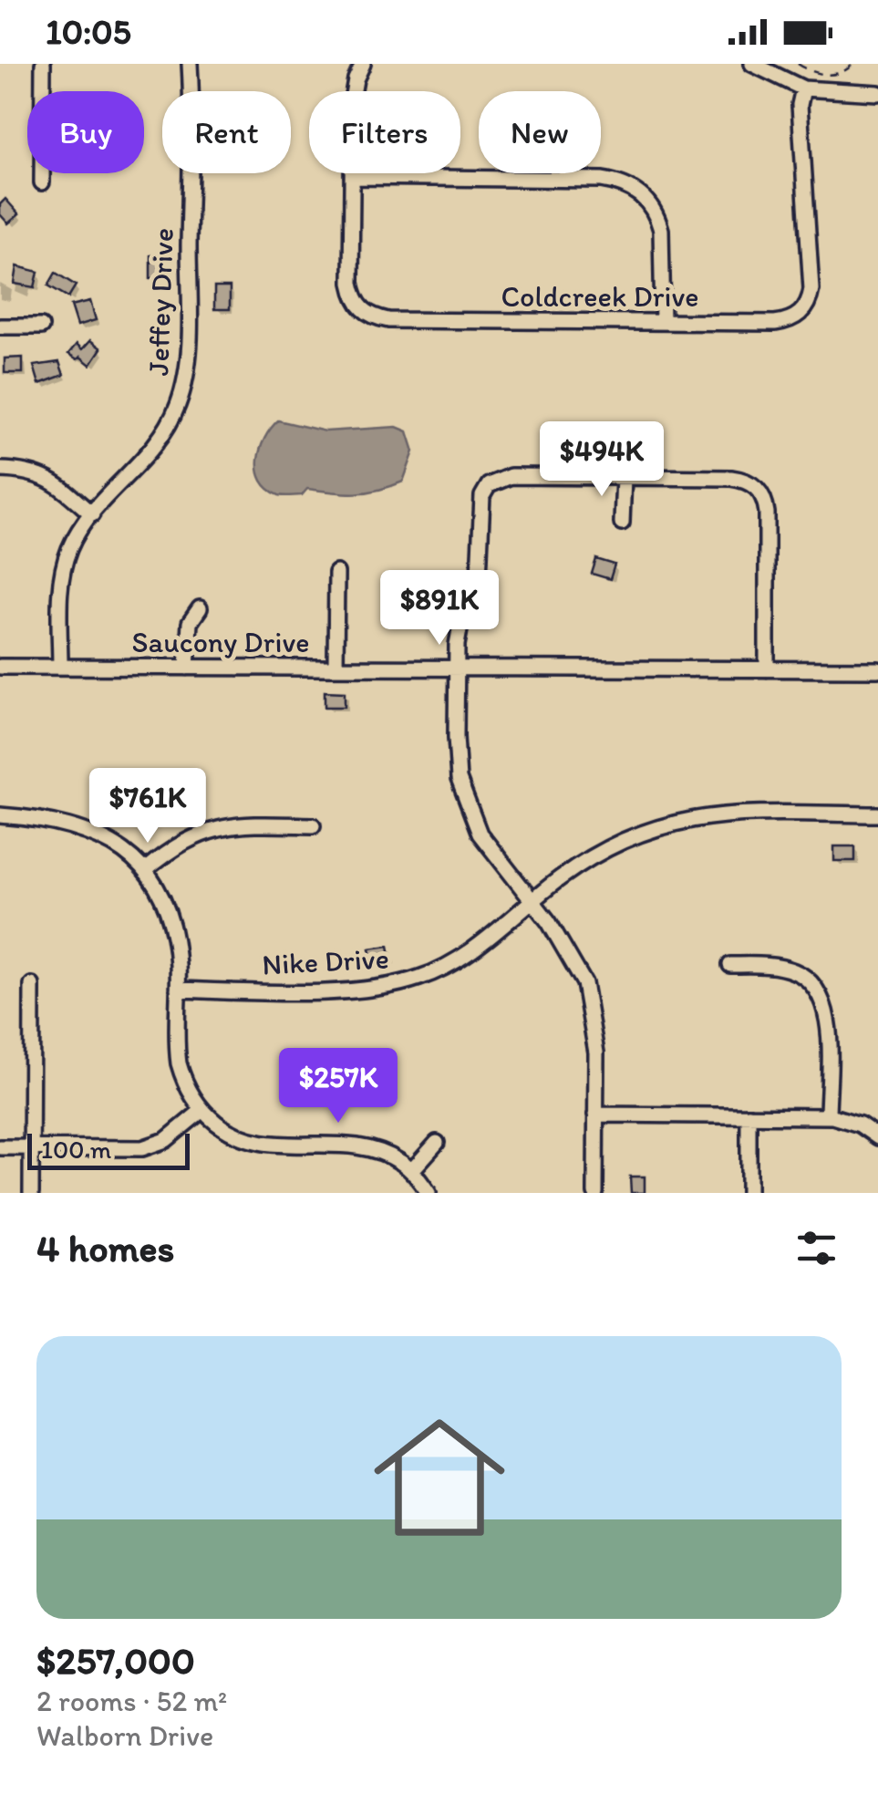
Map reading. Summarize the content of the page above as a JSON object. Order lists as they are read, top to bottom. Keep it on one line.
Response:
{"streets":{"street":["Coldcreek Drive","Jeffey Drive","Saucony Drive","Nike Drive"]},"crossings":[["Jeffey Drive","Saucony Drive"]],"scale_bar":"100 m","page":{"status":"10:05","chip":["Buy","Rent","Filters","New"],"price":["$494K","$891K","$761K","$257K"],"scale":"100 m","heading":"4 homes","list":[{"name":"$257,000","note":"2 rooms · 52 m² · Walborn Drive"}]}}
